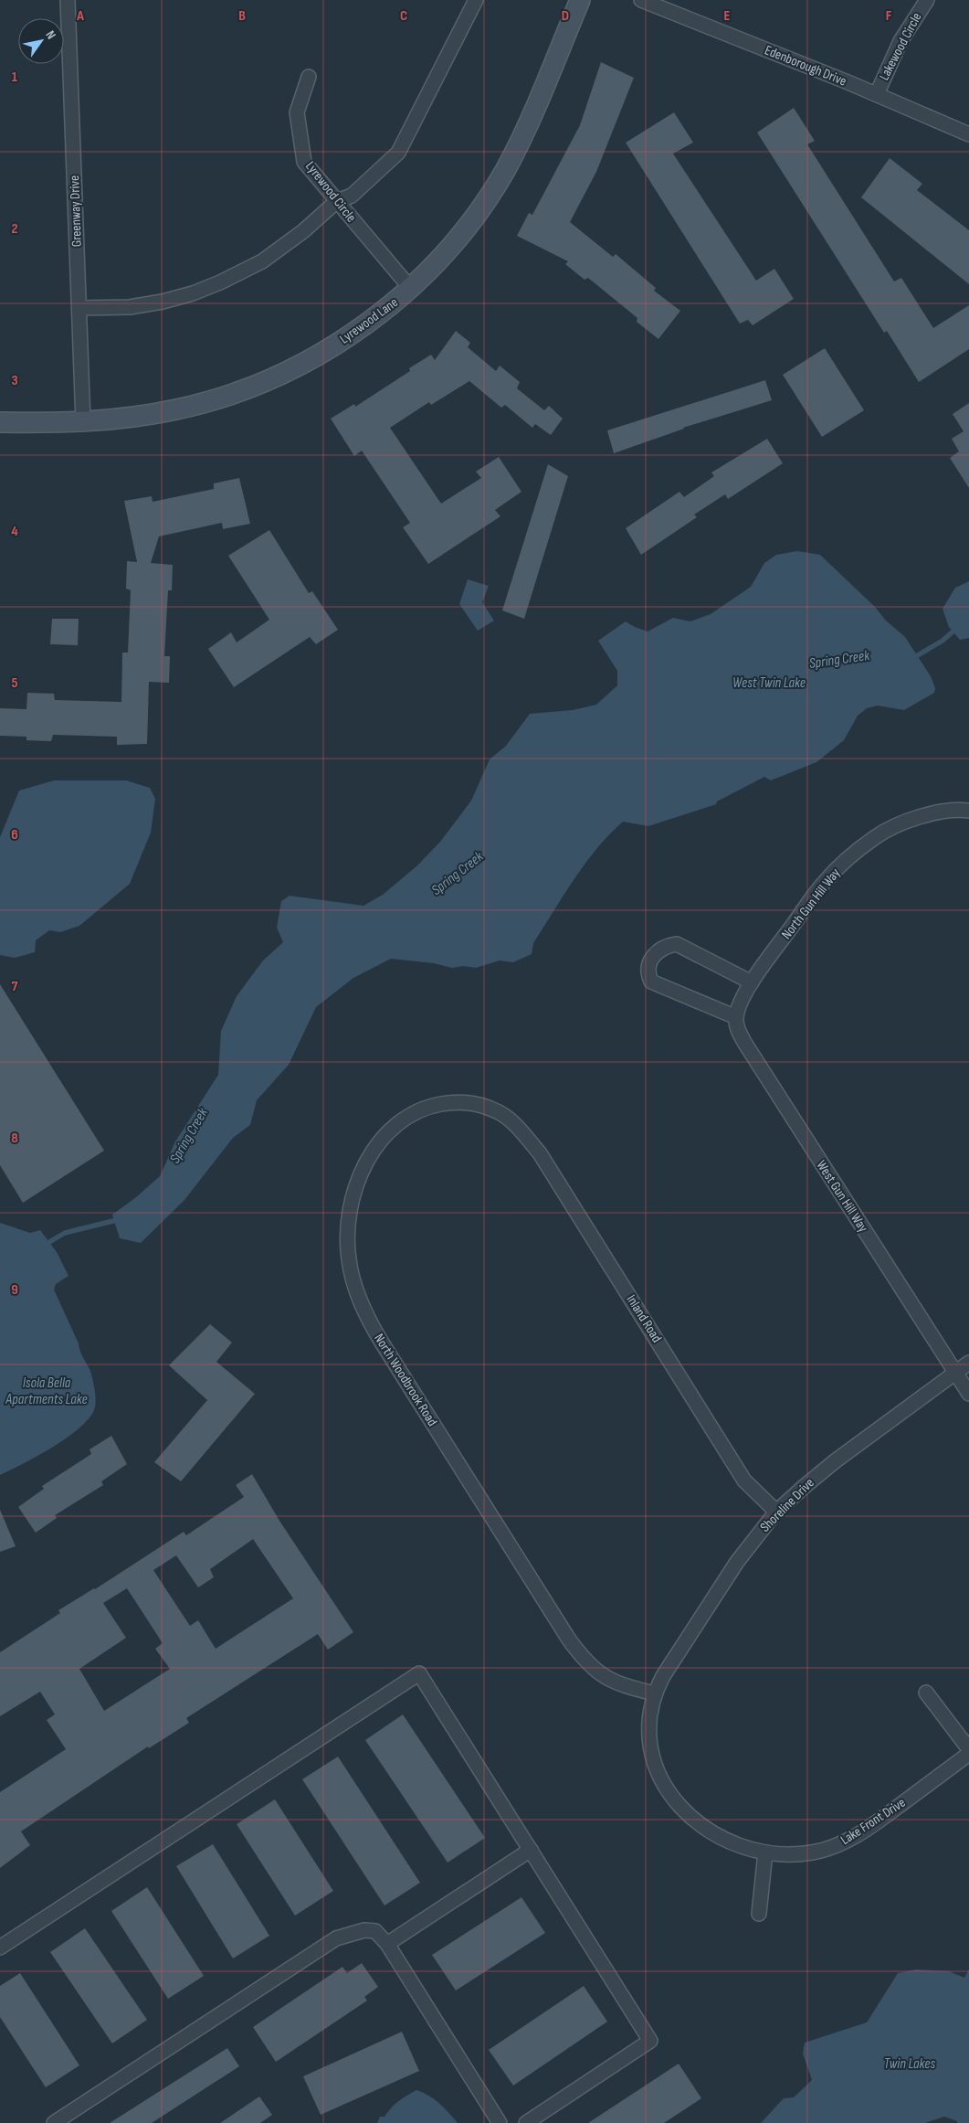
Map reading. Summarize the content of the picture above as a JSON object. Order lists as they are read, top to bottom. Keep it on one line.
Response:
{"streets":{"street":["Lakewood Circle","Edenborough Drive","Lyrewood Circle","Greenway Drive","Lyrewood Lane","North Gun Hill Way","West Gun Hill Way","Inland Road","North Woodbrook Road","Shoreline Drive","Lake Front Drive"]},"crossings":[["Lakewood Circle","Edenborough Drive"],["Lyrewood Circle","Lyrewood Lane"],["Greenway Drive","Lyrewood Lane"],["North Gun Hill Way","West Gun Hill Way"],["West Gun Hill Way","Shoreline Drive"],["Inland Road","North Woodbrook Road"],["Inland Road","Shoreline Drive"],["North Woodbrook Road","Shoreline Drive"],["North Woodbrook Road","Lake Front Drive"],["Shoreline Drive","Lake Front Drive"]],"water":["Spring Creek","West Twin Lake","Isola Bella Apartments Lake","Twin Lakes"],"north":"top right","grid":{"columns":["A","B","C","D","E","F"],"rows":["1","2","3","4","5","6","7","8","9"]}}
